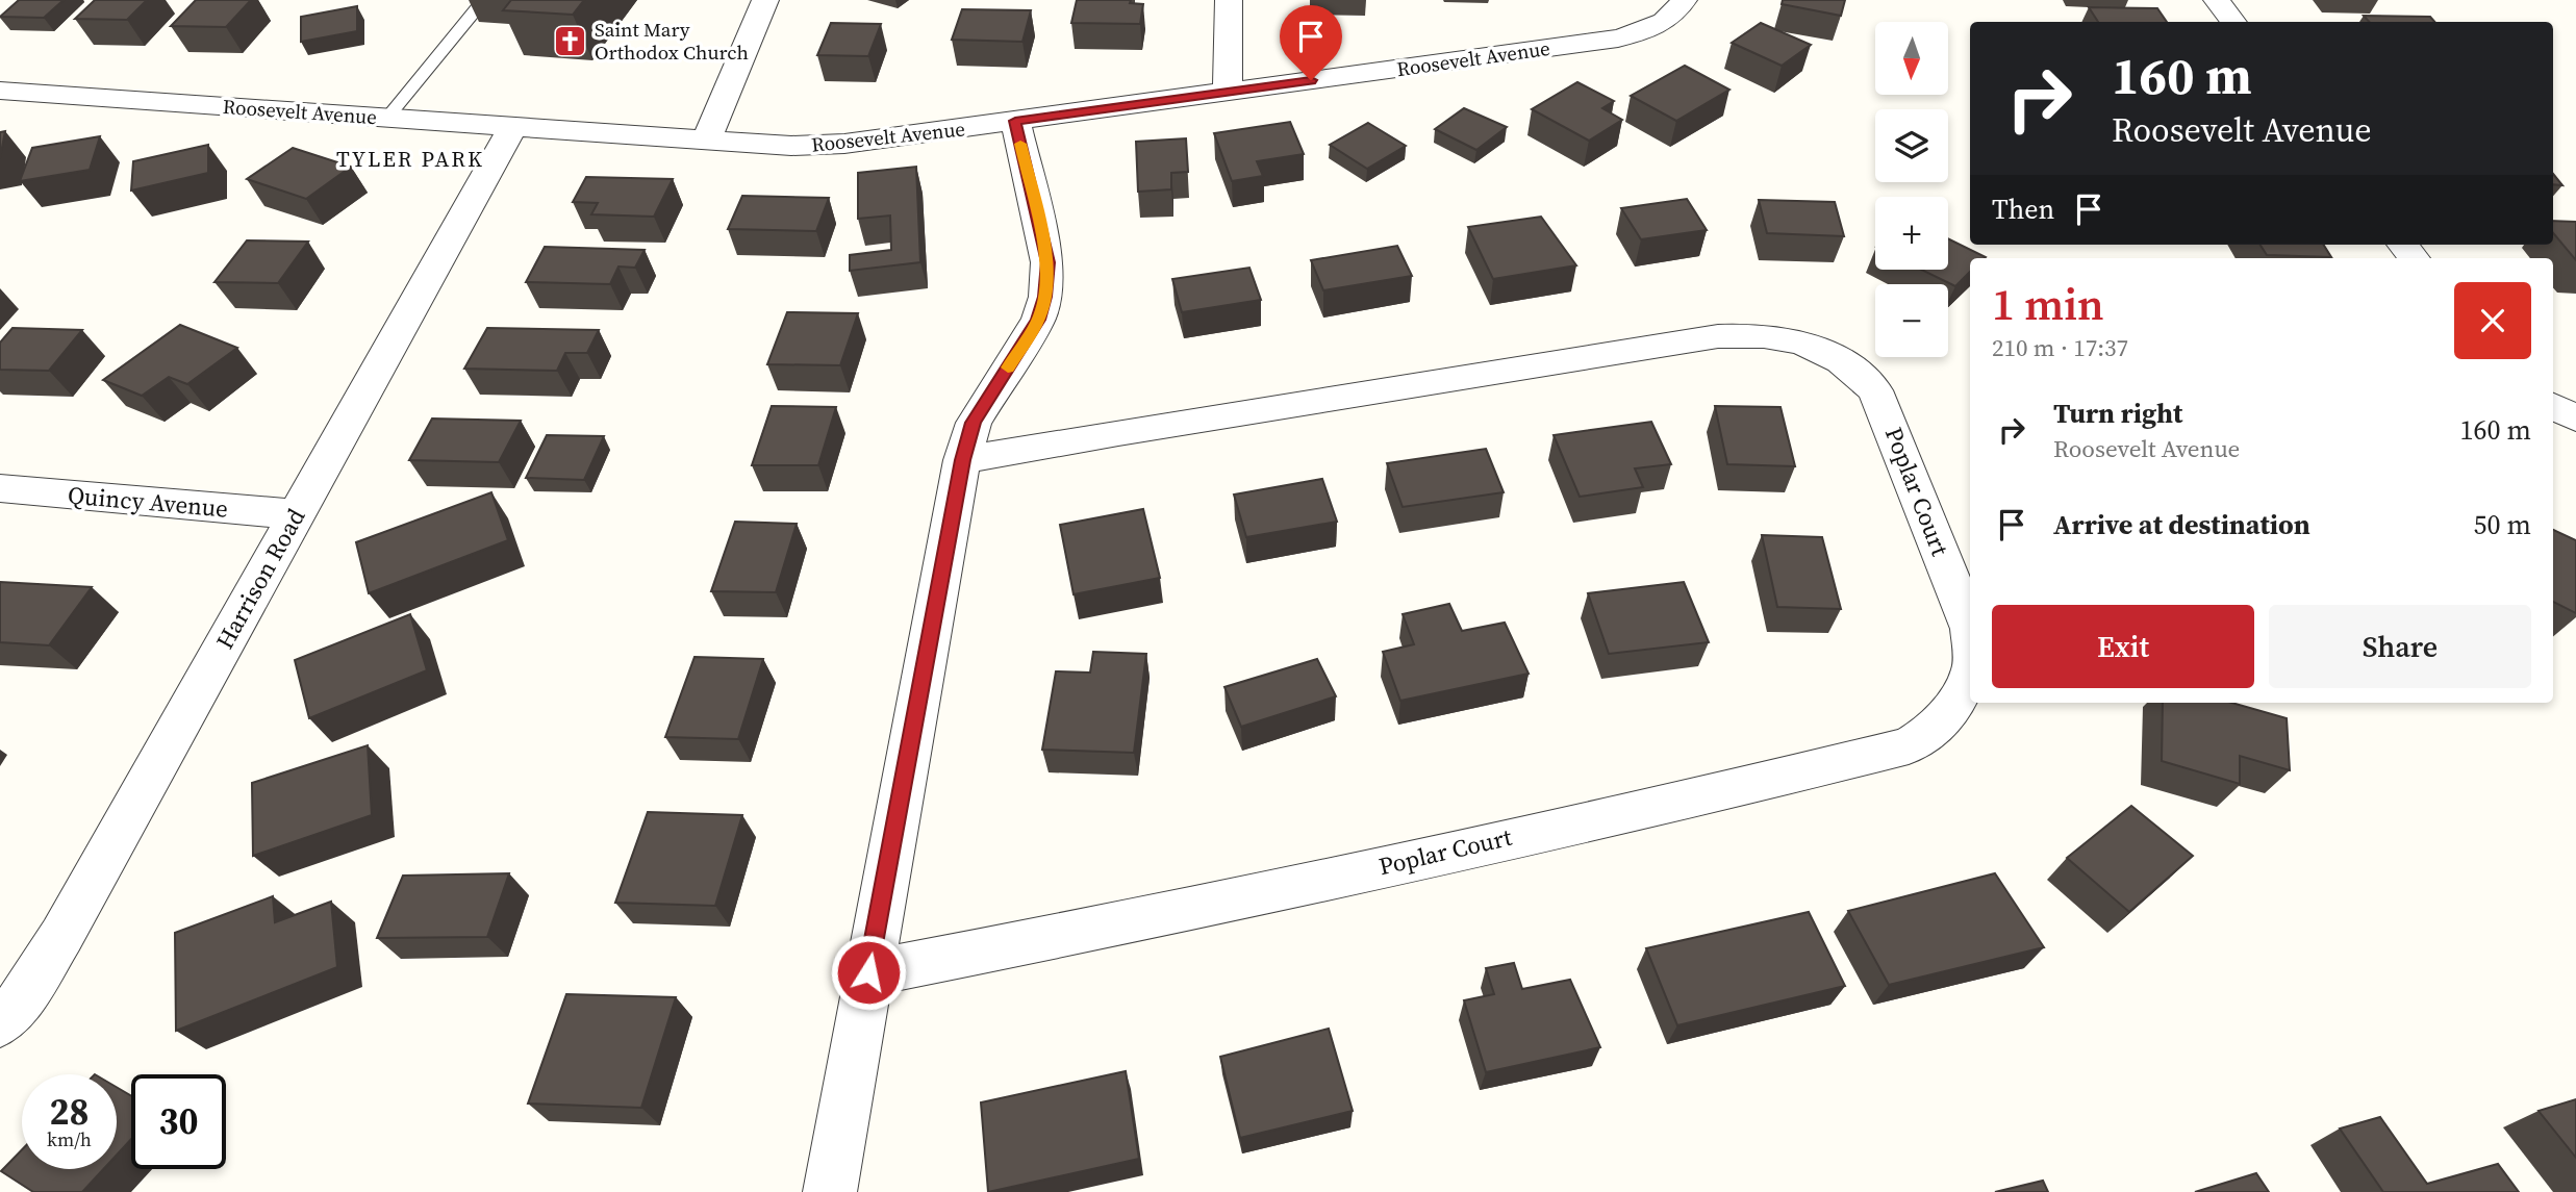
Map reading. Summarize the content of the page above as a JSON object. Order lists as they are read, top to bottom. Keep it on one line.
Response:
{"streets":{"street":["Roosevelt Avenue","Poplar Court","Quincy Avenue","Harrison Road"]},"crossings":[["Roosevelt Avenue","Harrison Road"],["Quincy Avenue","Harrison Road"]],"districts":["TYLER PARK"],"places":{"church":["Saint Mary Orthodox Church"]},"north":"bottom","page":{"map_buttons":["+","−"],"turn":["160 m","Roosevelt Avenue"],"then":"Then","heading":["1 min","210 m · 17:37"],"list":[{"name":"Turn right","note":"Roosevelt Avenue","value":"160 m"},{"name":"Arrive at destination","value":"50 m"}],"buttons":["Exit","Share"],"speed":"28 km/h","limit":"30"}}
